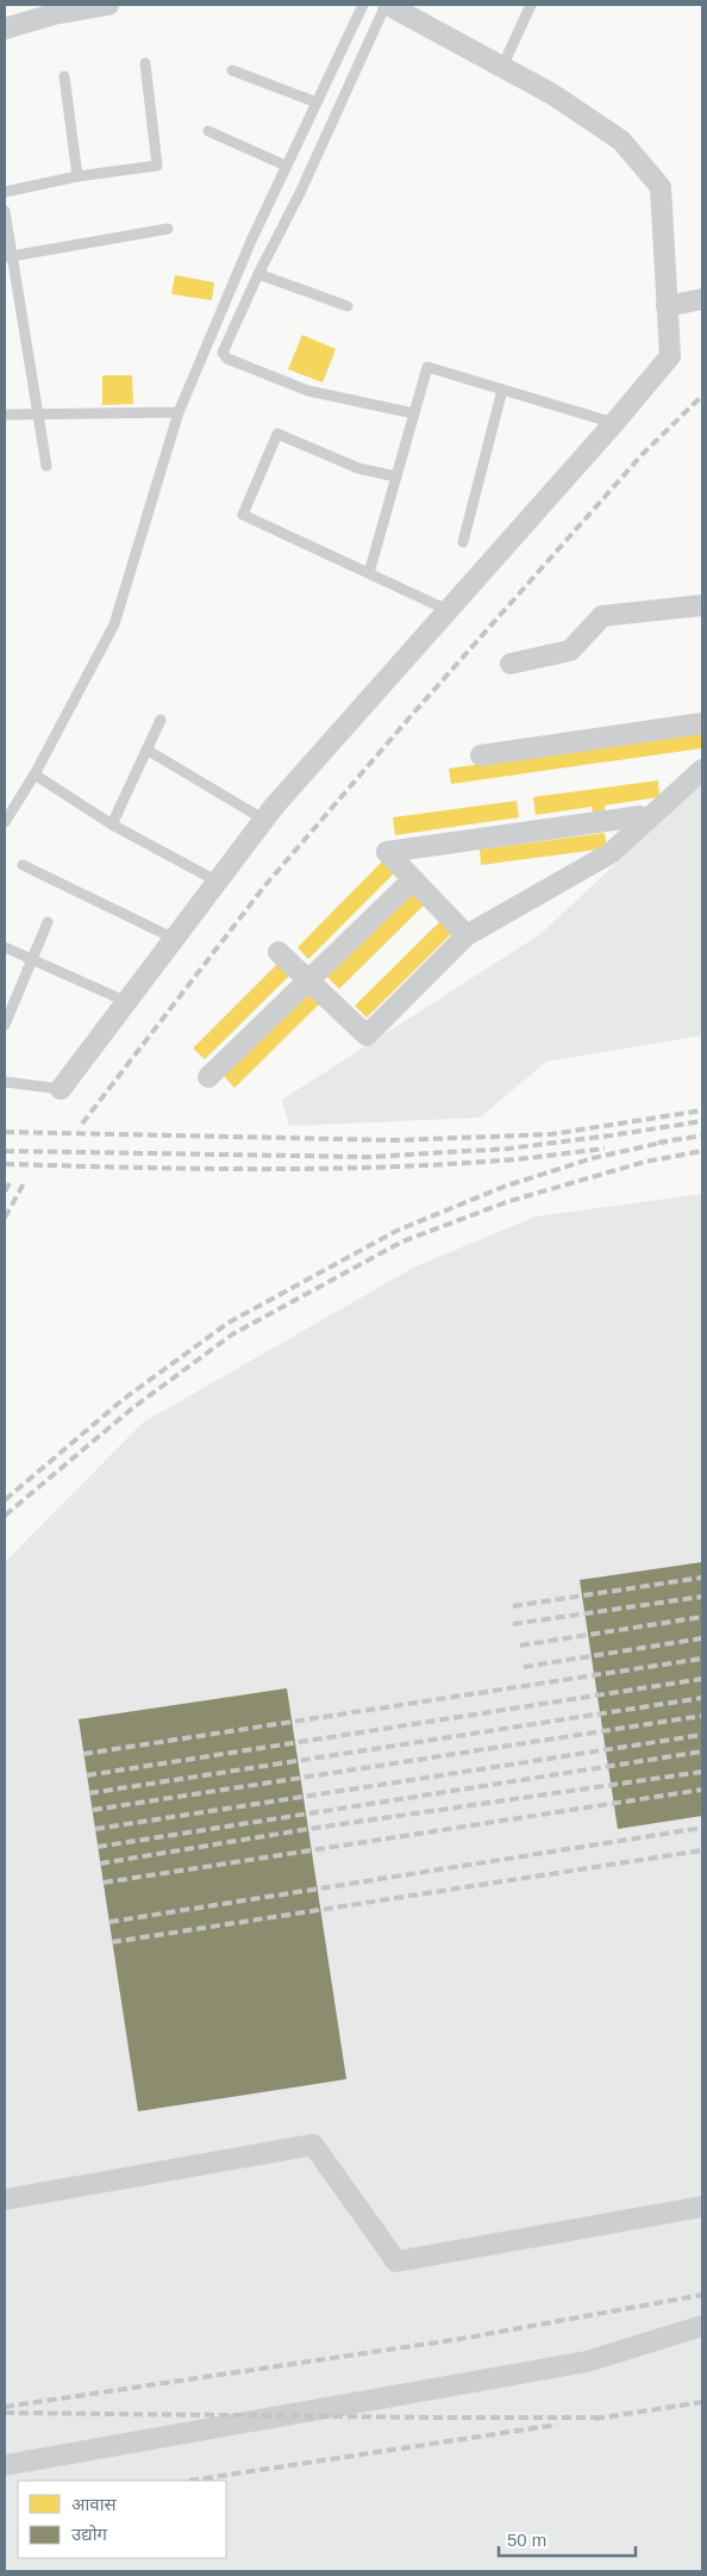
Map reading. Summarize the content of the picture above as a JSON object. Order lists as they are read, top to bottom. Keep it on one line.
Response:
{"legend":["आवास","उद्योग"],"scale_bar":"50 m"}
